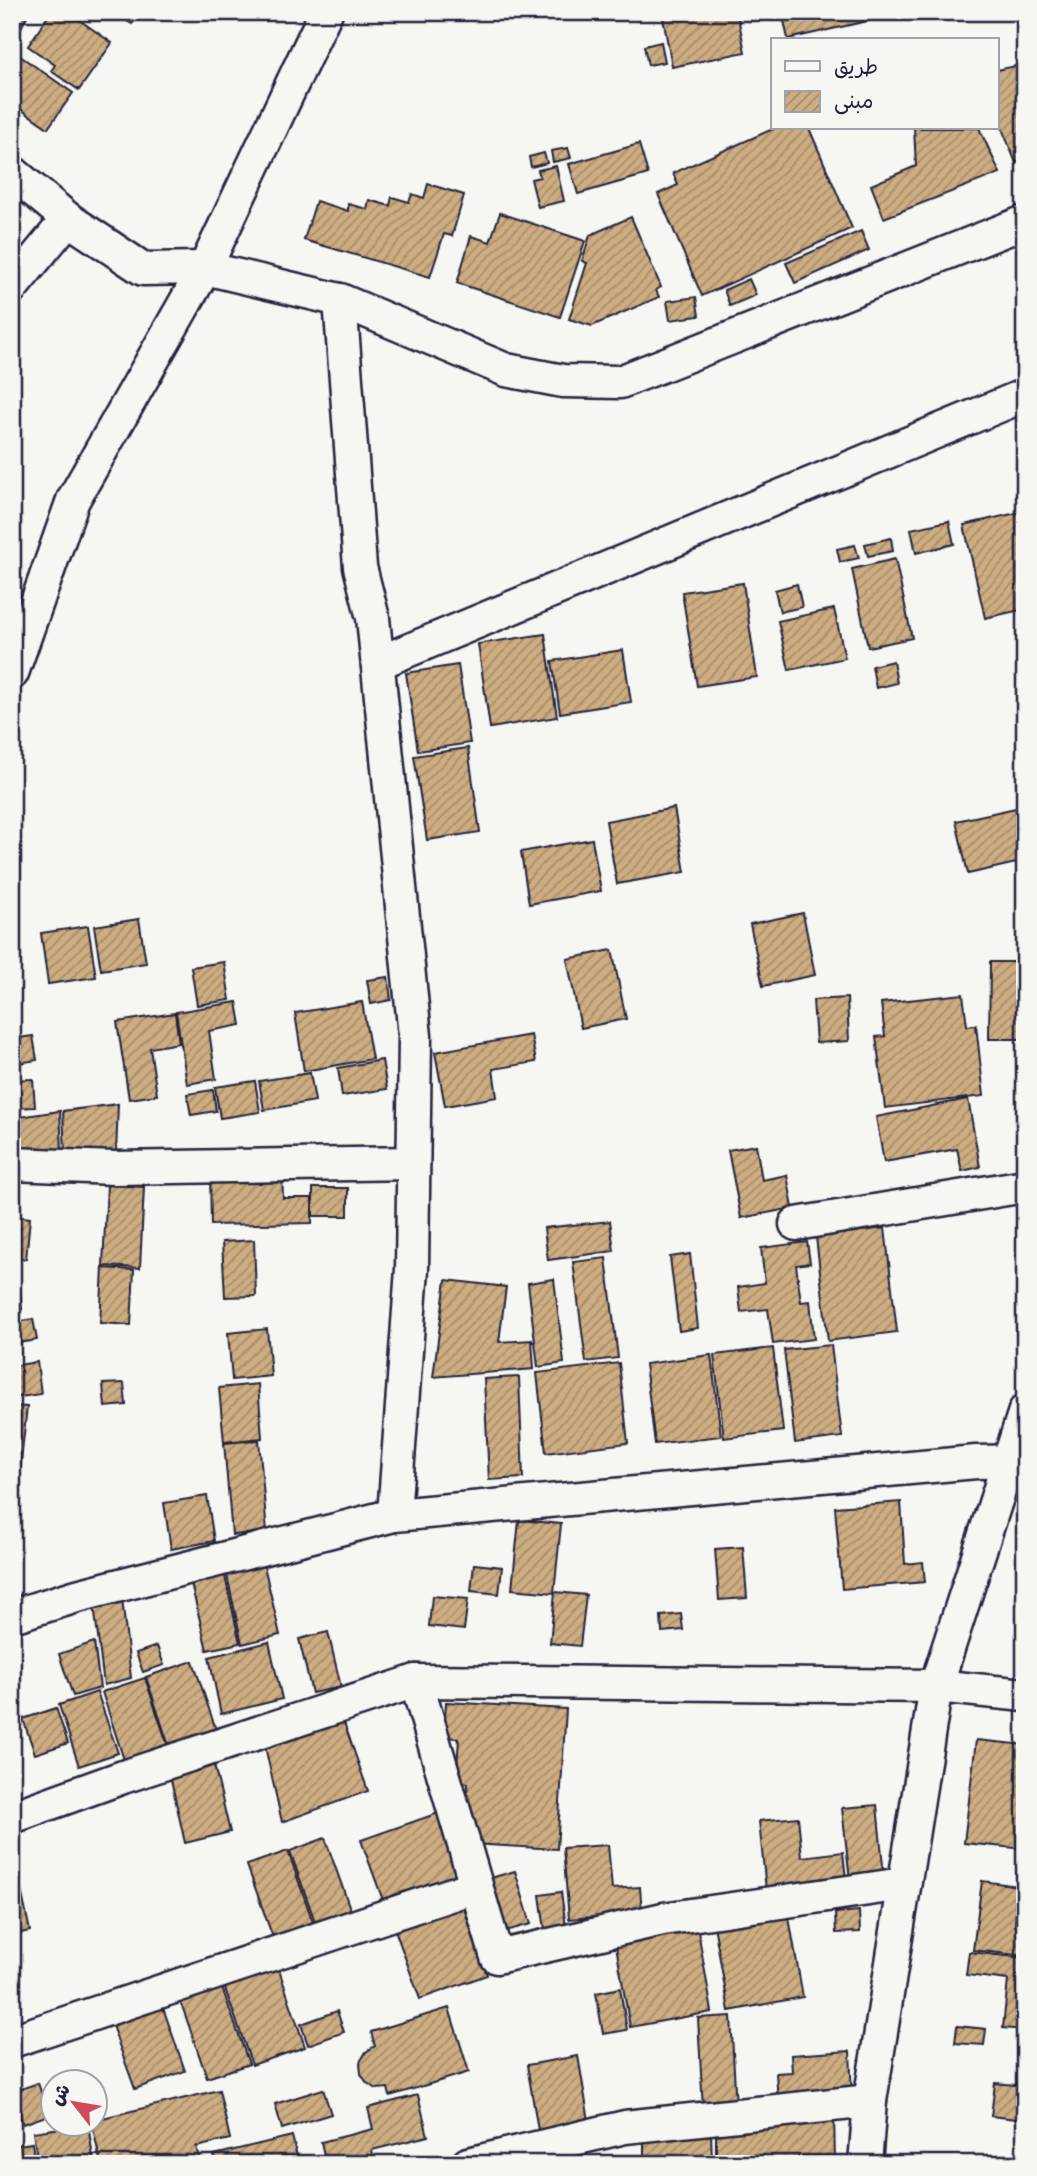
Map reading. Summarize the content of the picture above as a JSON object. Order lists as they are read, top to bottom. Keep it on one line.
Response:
{"legend":["طريق","مبنى"],"north":"top left"}
